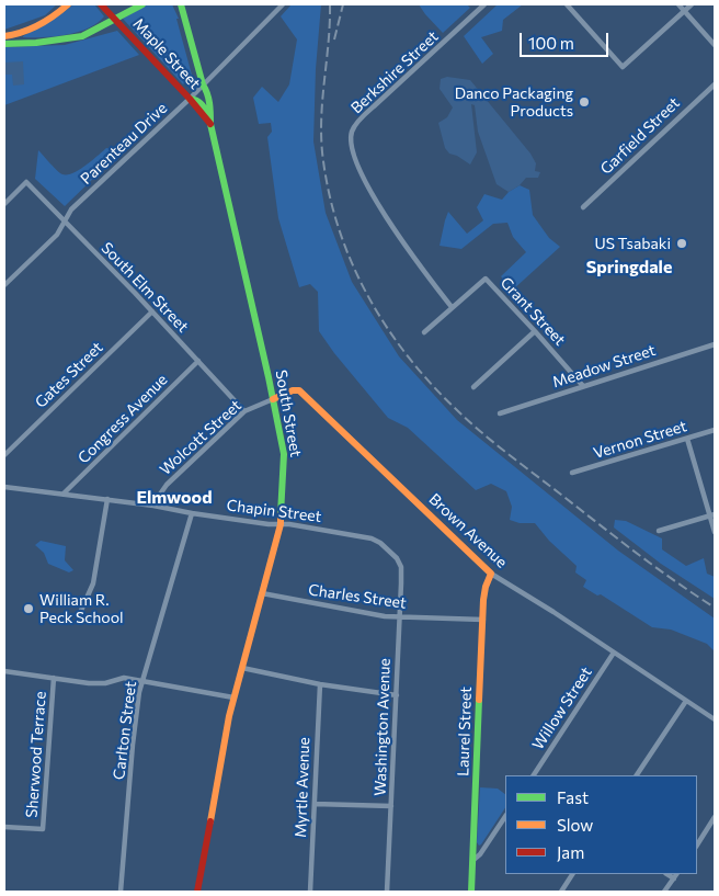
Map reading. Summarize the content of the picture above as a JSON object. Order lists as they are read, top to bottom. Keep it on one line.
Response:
{"streets":{"main road":["Maple Street","South Street","Brown Avenue","Laurel Street"],"street":["Berkshire Street","Garfield Street","Parenteau Drive","South Elm Street","Grant Street","Meadow Street","Gates Street","Congress Avenue","Wolcott Street","Vernon Street","Chapin Street","Charles Street","Willow Street","Washington Avenue","Carlton Street","Sherwood Terrace","Myrtle Avenue"]},"crossings":[["Maple Street","Parenteau Drive"],["Maple Street","South Street"],["Berkshire Street","Grant Street"],["Parenteau Drive","South Elm Street"],["Parenteau Drive","South Street"],["South Elm Street","Gates Street"],["South Elm Street","Congress Avenue"],["South Elm Street","Wolcott Street"],["Grant Street","Meadow Street"],["South Street","Wolcott Street"],["South Street","Chapin Street"],["South Street","Brown Avenue"],["South Street","Charles Street"],["Congress Avenue","Chapin Street"],["Wolcott Street","Chapin Street"],["Wolcott Street","Brown Avenue"],["Chapin Street","Washington Avenue"],["Chapin Street","Carlton Street"],["Brown Avenue","Willow Street"],["Brown Avenue","Laurel Street"],["Charles Street","Washington Avenue"],["Charles Street","Laurel Street"]],"districts":["Springdale","Elmwood"],"places":["Danco Packaging Products","US Tsabaki","William R. Peck School"],"legend":["Fast","Slow","Jam"],"scale_bar":"100 m"}
